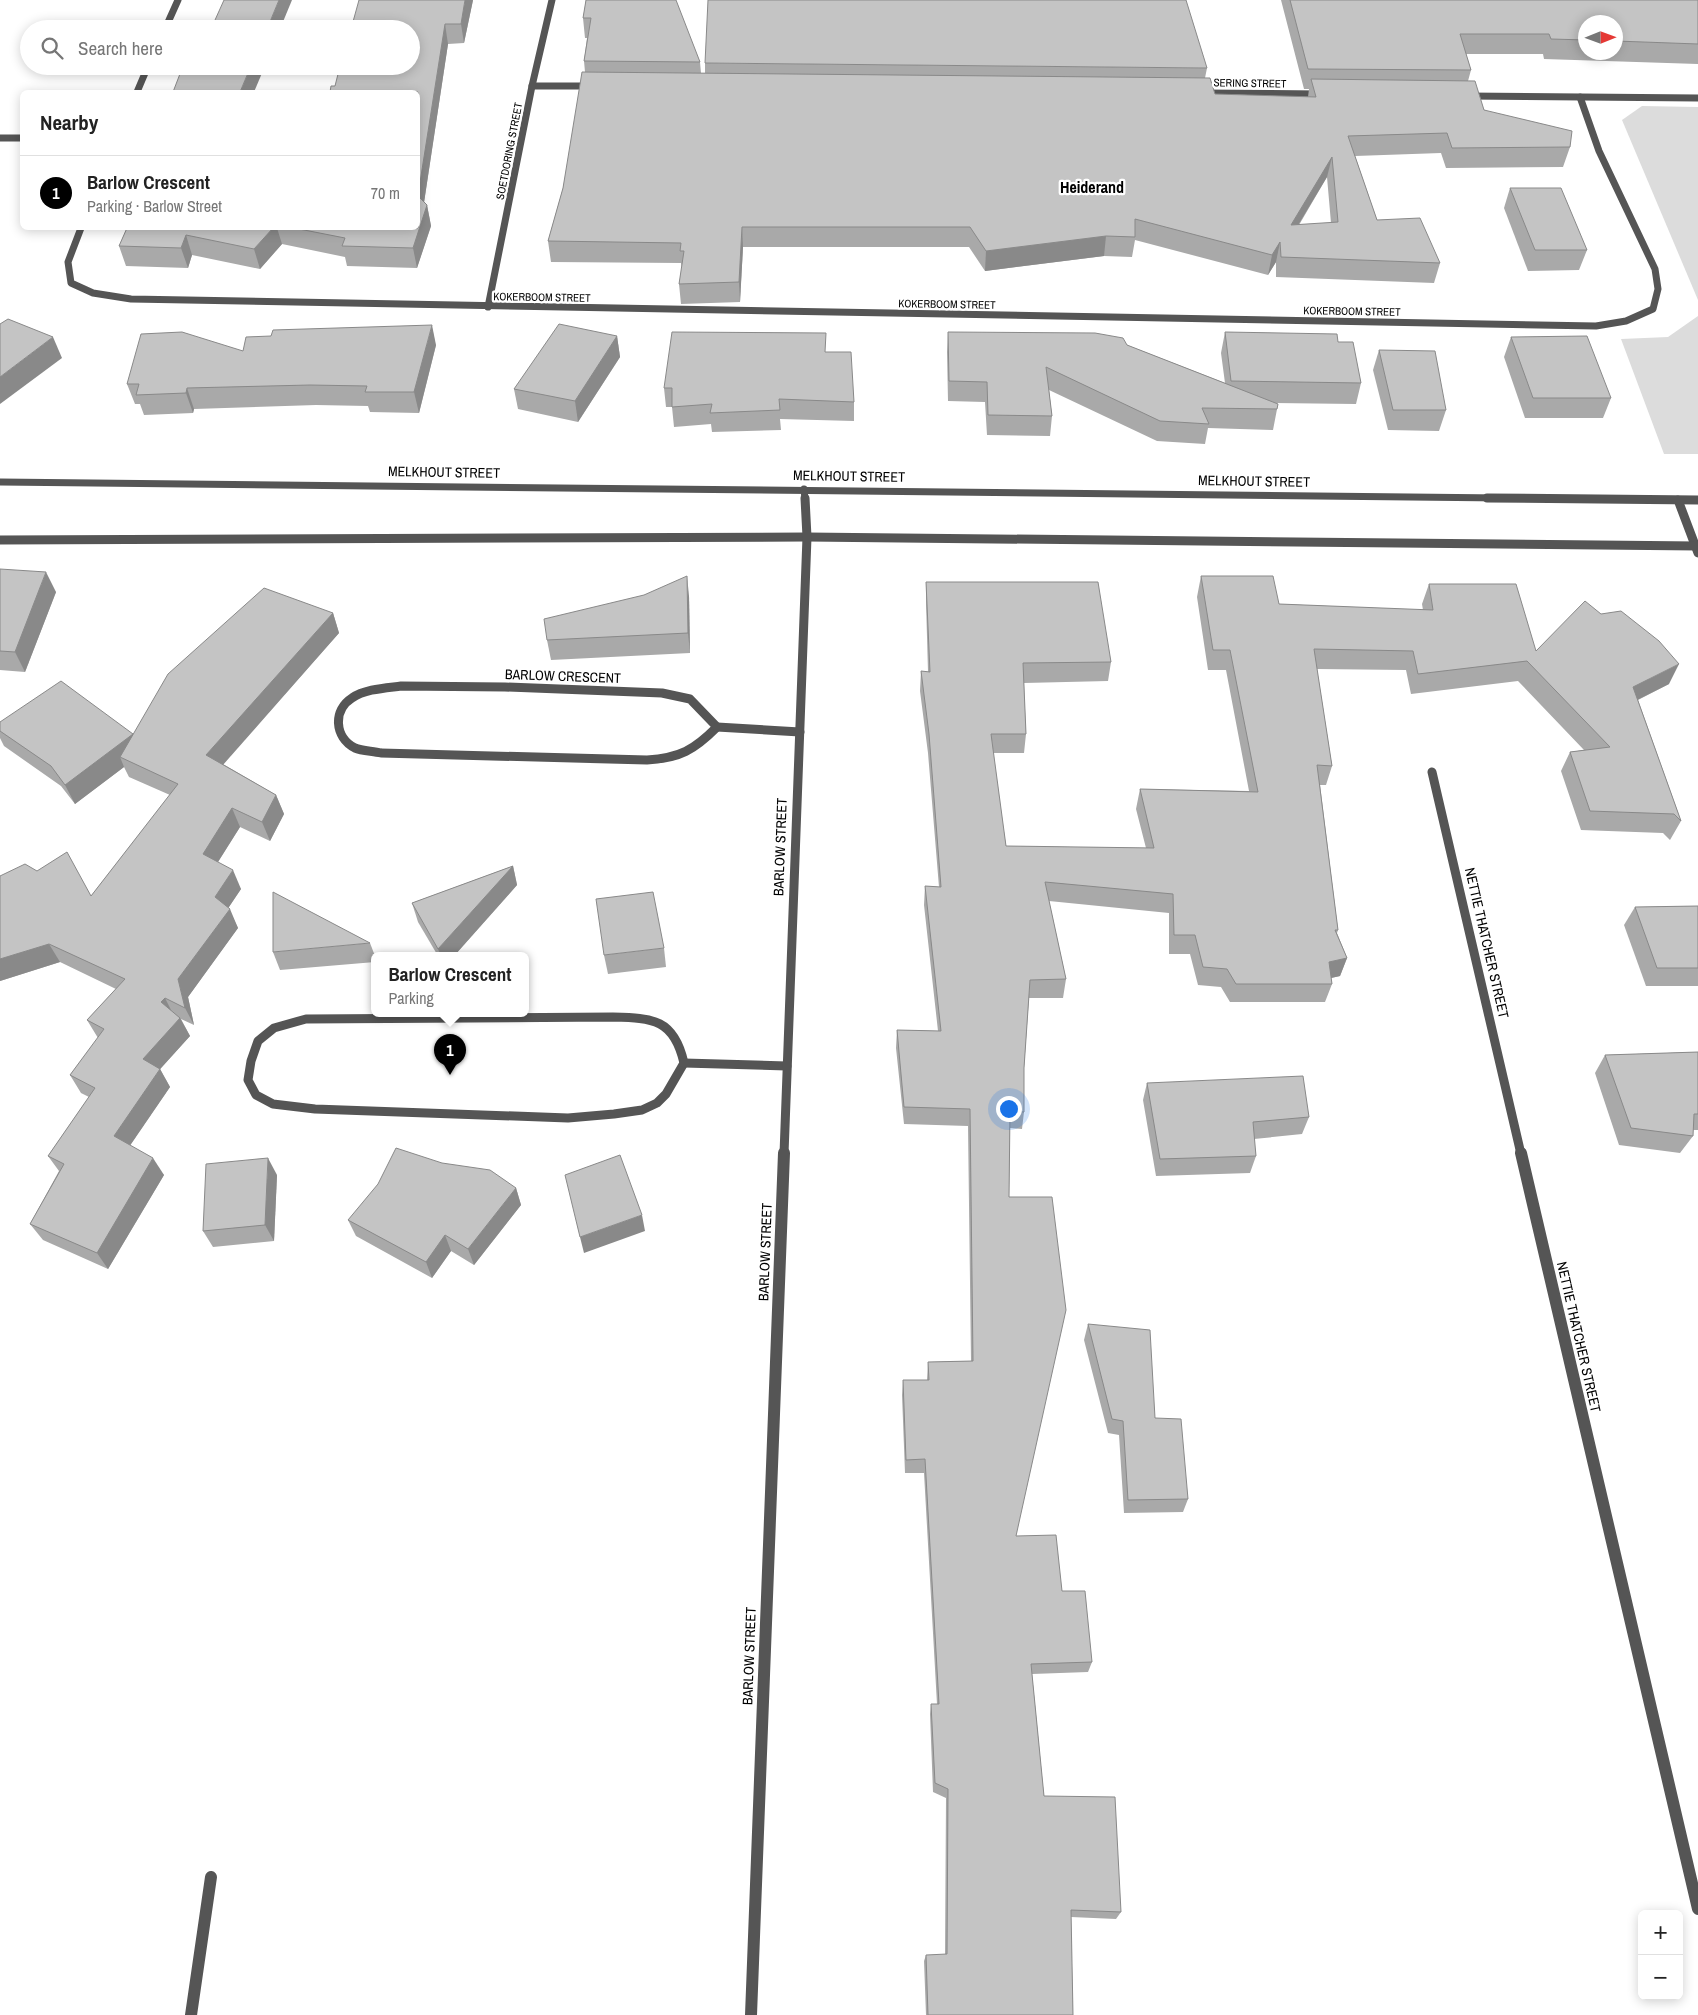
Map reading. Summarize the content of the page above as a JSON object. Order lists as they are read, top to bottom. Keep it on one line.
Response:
{"streets":{"street":["SERING STREET","SOETDORING STREET","KOKERBOOM STREET","MELKHOUT STREET","BARLOW CRESCENT","BARLOW STREET","NETTIE THATCHER STREET"]},"crossings":[["SOETDORING STREET","KOKERBOOM STREET"],["MELKHOUT STREET","BARLOW STREET"]],"districts":["Heiderand"],"north":"right","page":{"search":"Search here","heading":"Nearby","list":[{"mark":"1","name":"Barlow Crescent","note":"Parking · Barlow Street","value":"70 m"}],"popup":["Barlow Crescent","Parking"],"pins":"1","map_buttons":["+","−"]}}
